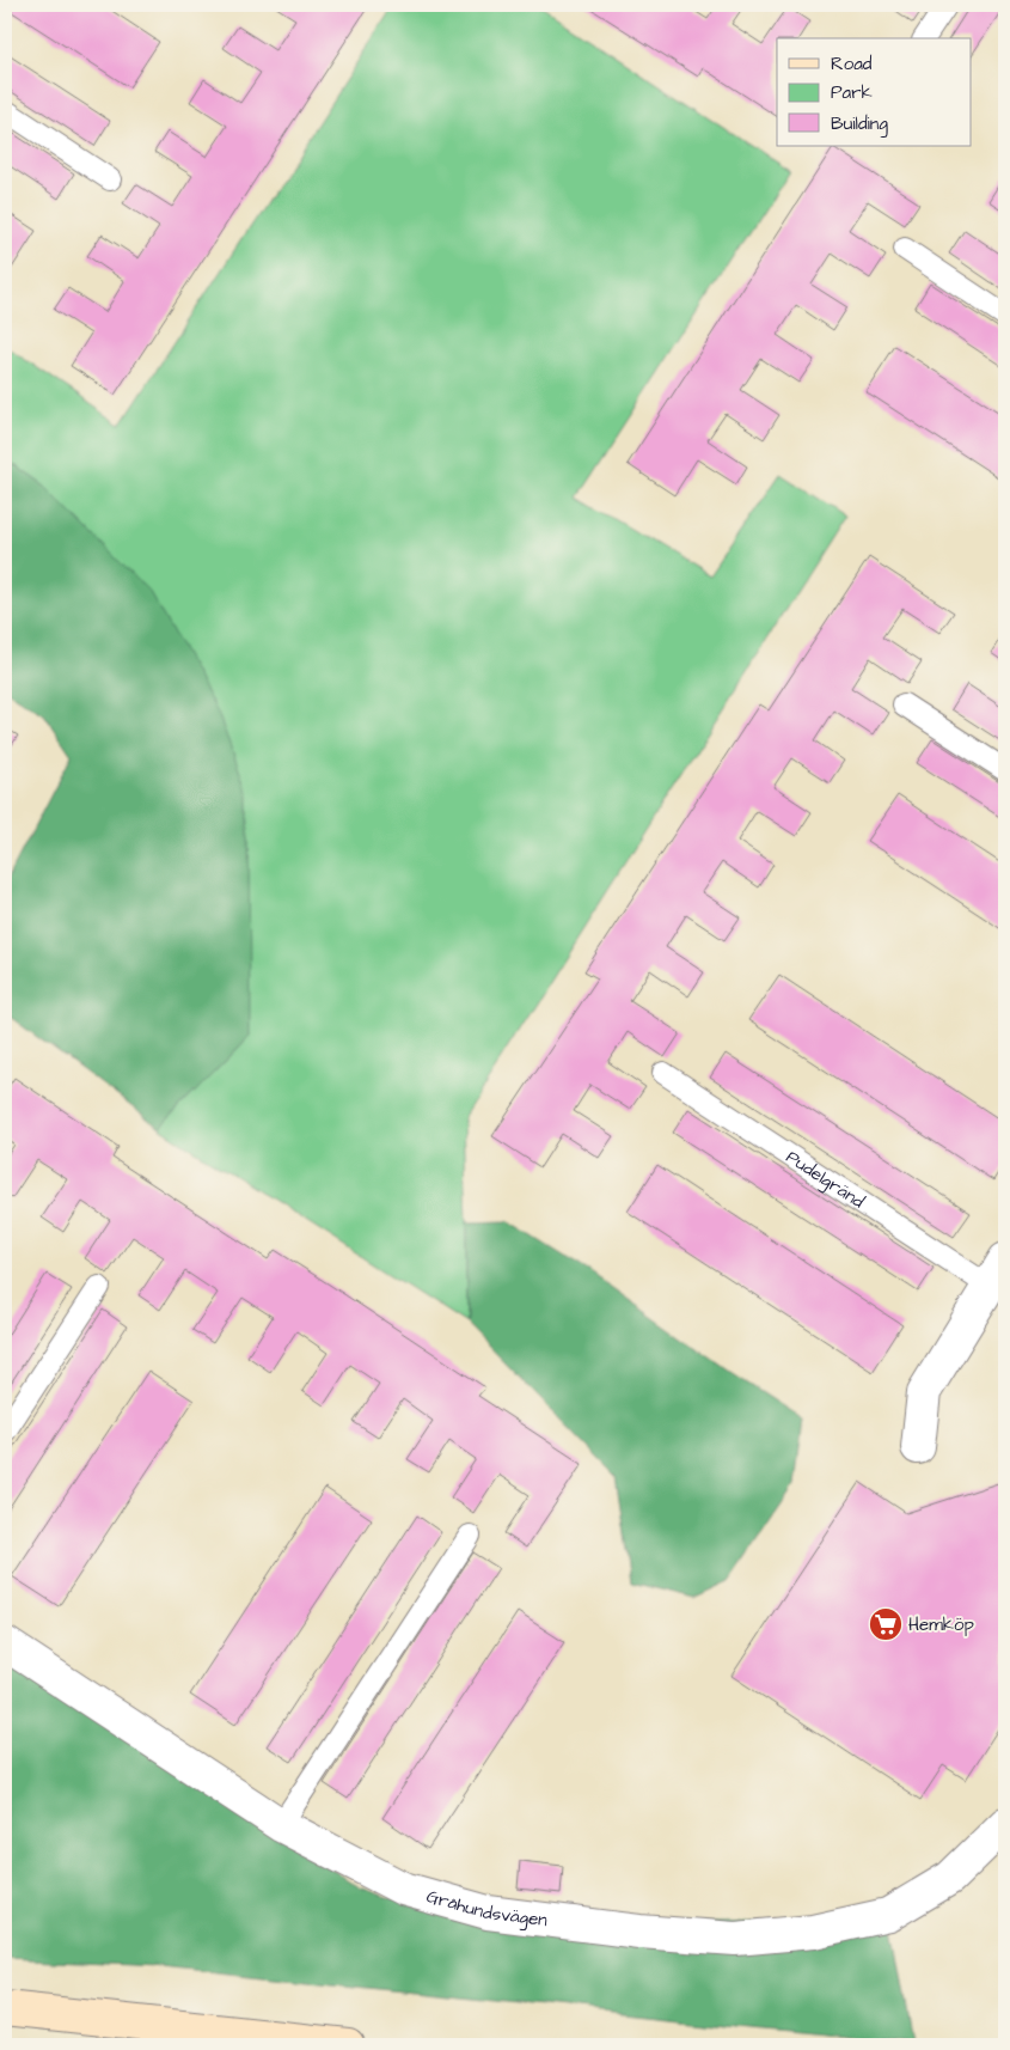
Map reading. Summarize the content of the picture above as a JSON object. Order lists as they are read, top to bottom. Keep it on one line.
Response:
{"streets":{"street":["Gråhundsvägen"],"lane":["Pudelgränd"]},"places":{"supermarket":["Hemköp"]},"legend":["Road","Park","Building"]}
